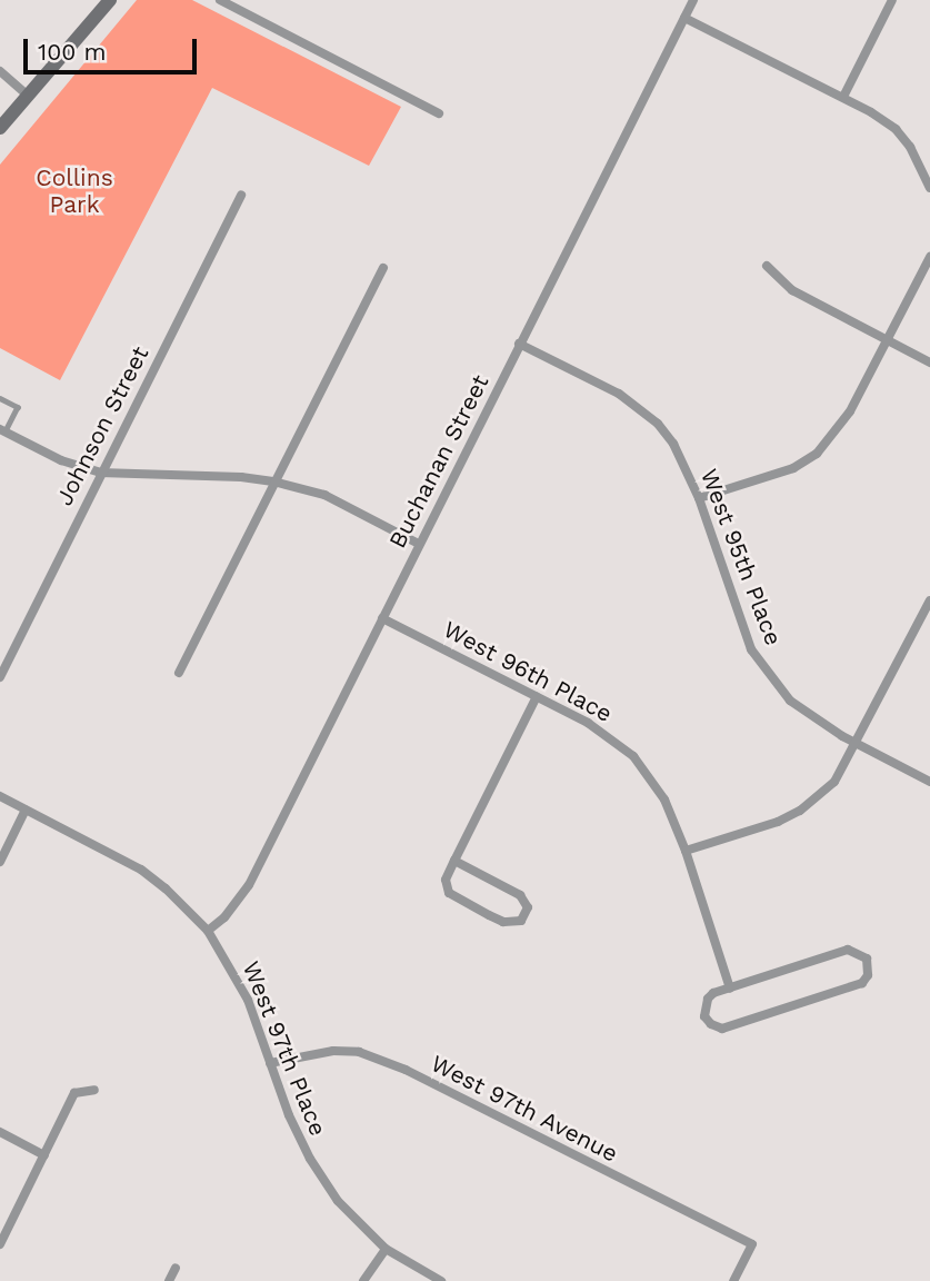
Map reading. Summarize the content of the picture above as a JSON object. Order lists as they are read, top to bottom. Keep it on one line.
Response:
{"streets":{"street":["Johnson Street","Buchanan Street","West 95th Place","West 96th Place","West 97th Place","West 97th Avenue"]},"crossings":[["Buchanan Street","West 95th Place"],["Buchanan Street","West 96th Place"],["Buchanan Street","West 97th Place"],["West 97th Place","West 97th Avenue"]],"parks":["Collins Park"],"scale_bar":"100 m"}
